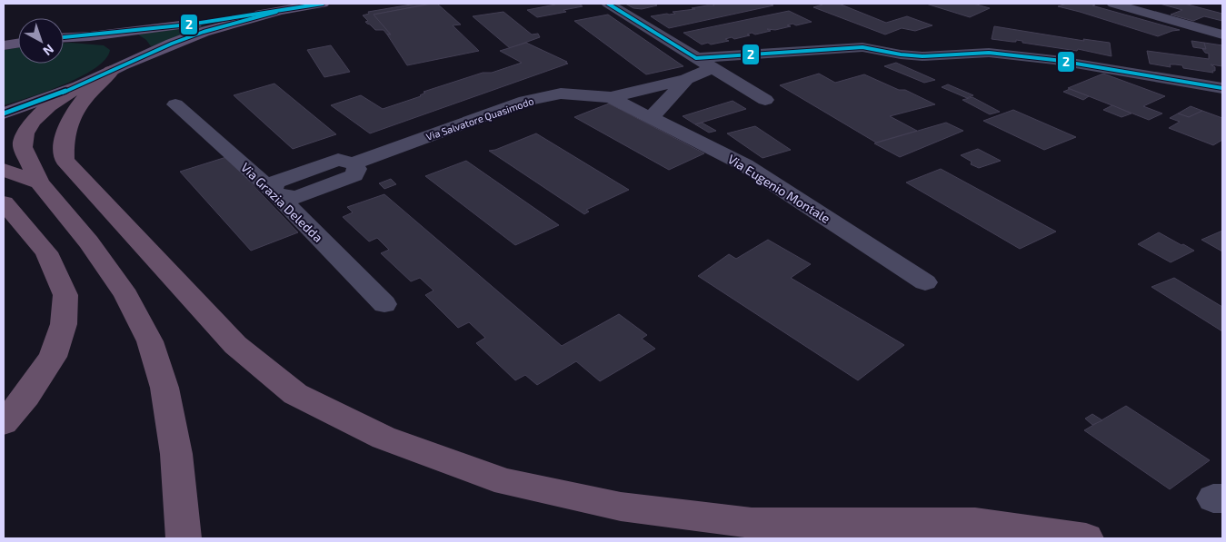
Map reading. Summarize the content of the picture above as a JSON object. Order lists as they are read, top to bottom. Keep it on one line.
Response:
{"streets":{"street":["Via Salvatore Quasimodo","Via Eugenio Montale","Via Grazia Deledda"]},"crossings":[["Via Salvatore Quasimodo","Via Eugenio Montale"],["Via Salvatore Quasimodo","Via Grazia Deledda"]],"lines":["transit line 2"],"north":"bottom right"}
